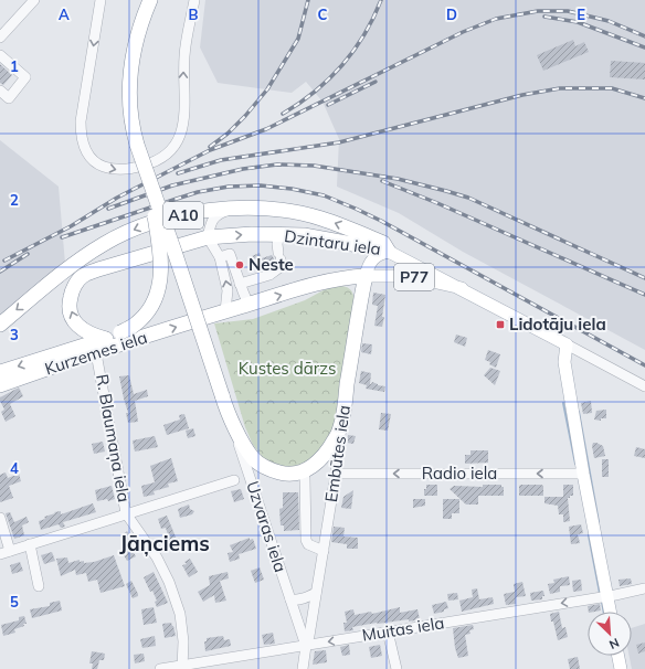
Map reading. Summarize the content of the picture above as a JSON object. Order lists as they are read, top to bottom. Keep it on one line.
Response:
{"streets":{"highway":["A10","Dzintaru iela","Kurzemes iela","Embūtes iela"],"main road":["P77"],"street":["R. Blaumaņa iela","Radio iela","Uzvaras iela","Muitas iela"]},"crossings":[["A10","Dzintaru iela"],["A10","Embūtes iela"],["A10","Uzvaras iela"],["Dzintaru iela","P77"],["Dzintaru iela","Embūtes iela"],["P77","Kurzemes iela"],["P77","Embūtes iela"],["Kurzemes iela","R. Blaumaņa iela"],["Kurzemes iela","Embūtes iela"],["R. Blaumaņa iela","Muitas iela"],["Embūtes iela","Radio iela"],["Embūtes iela","Uzvaras iela"],["Embūtes iela","Muitas iela"],["Uzvaras iela","Muitas iela"]],"one_way":["Radio iela","Muitas iela"],"districts":["Jāņciems"],"parks":["Kustes dārzs"],"places":{"other":["Neste"],"transit":["Lidotāju iela"]},"north":"bottom right","grid":{"columns":["A","B","C","D","E"],"rows":["1","2","3","4","5"]}}
